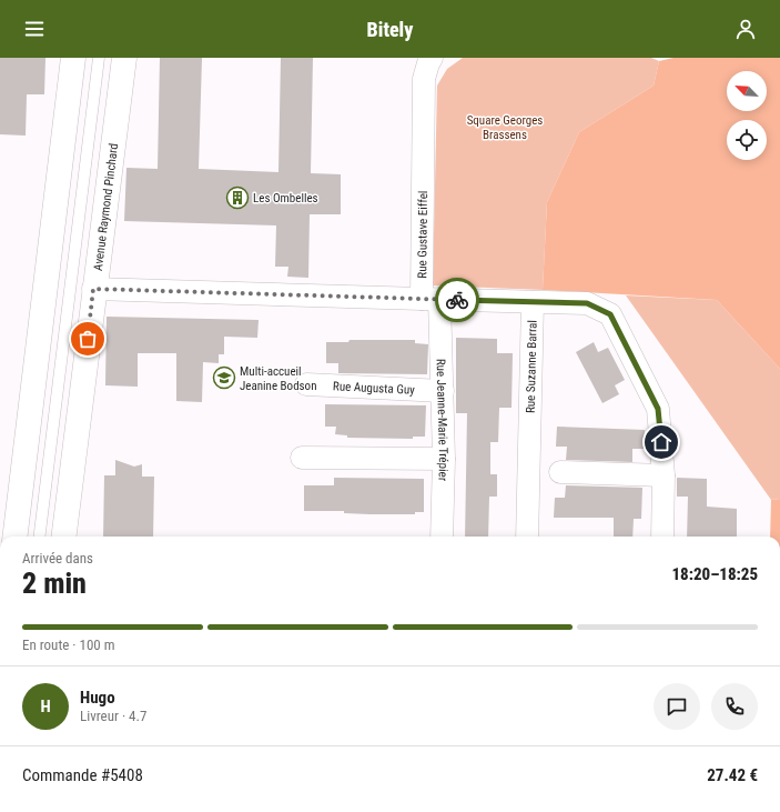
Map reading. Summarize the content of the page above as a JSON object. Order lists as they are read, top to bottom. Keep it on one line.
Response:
{"streets":{"street":["Avenue Raymond Pinchard","Rue Gustave Eiffel","Rue Suzanne Barral","Rue Augusta Guy","Rue Jeanne-Marie Trépier"]},"crossings":[["Rue Gustave Eiffel","Rue Suzanne Barral"],["Rue Gustave Eiffel","Rue Jeanne-Marie Trépier"],["Rue Suzanne Barral","Rue Jeanne-Marie Trépier"],["Rue Augusta Guy","Rue Jeanne-Marie Trépier"]],"parks":["Square Georges Brassens"],"places":{"building":["Les Ombelles"],"school or university":["Multi-accueil Jeanine Bodson"]},"north":"top left","page":{"header":"Bitely","heading":["2 min","Arrivée dans","18:20–18:25"],"panel":["Hugo","Livreur · 4.7","Commande #5408","27.42 €"],"bar":"En route · 100 m","round":"H"}}
